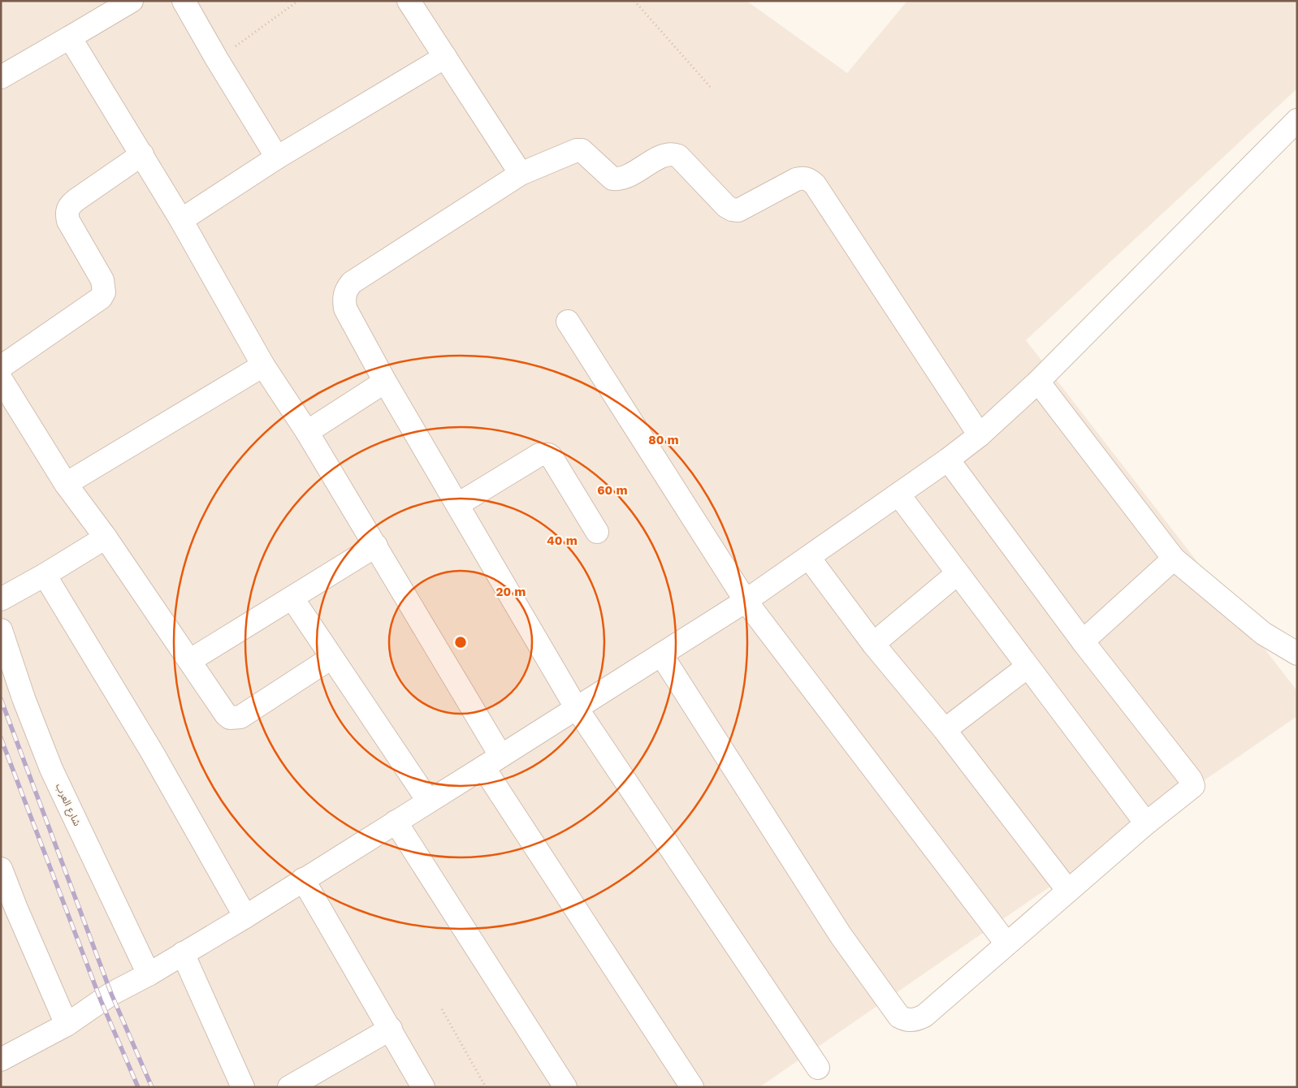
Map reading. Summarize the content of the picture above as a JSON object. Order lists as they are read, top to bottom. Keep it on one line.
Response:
{"streets":{"street":["شارع العرب"]},"rings":["80 m","60 m","40 m","20 m"]}
